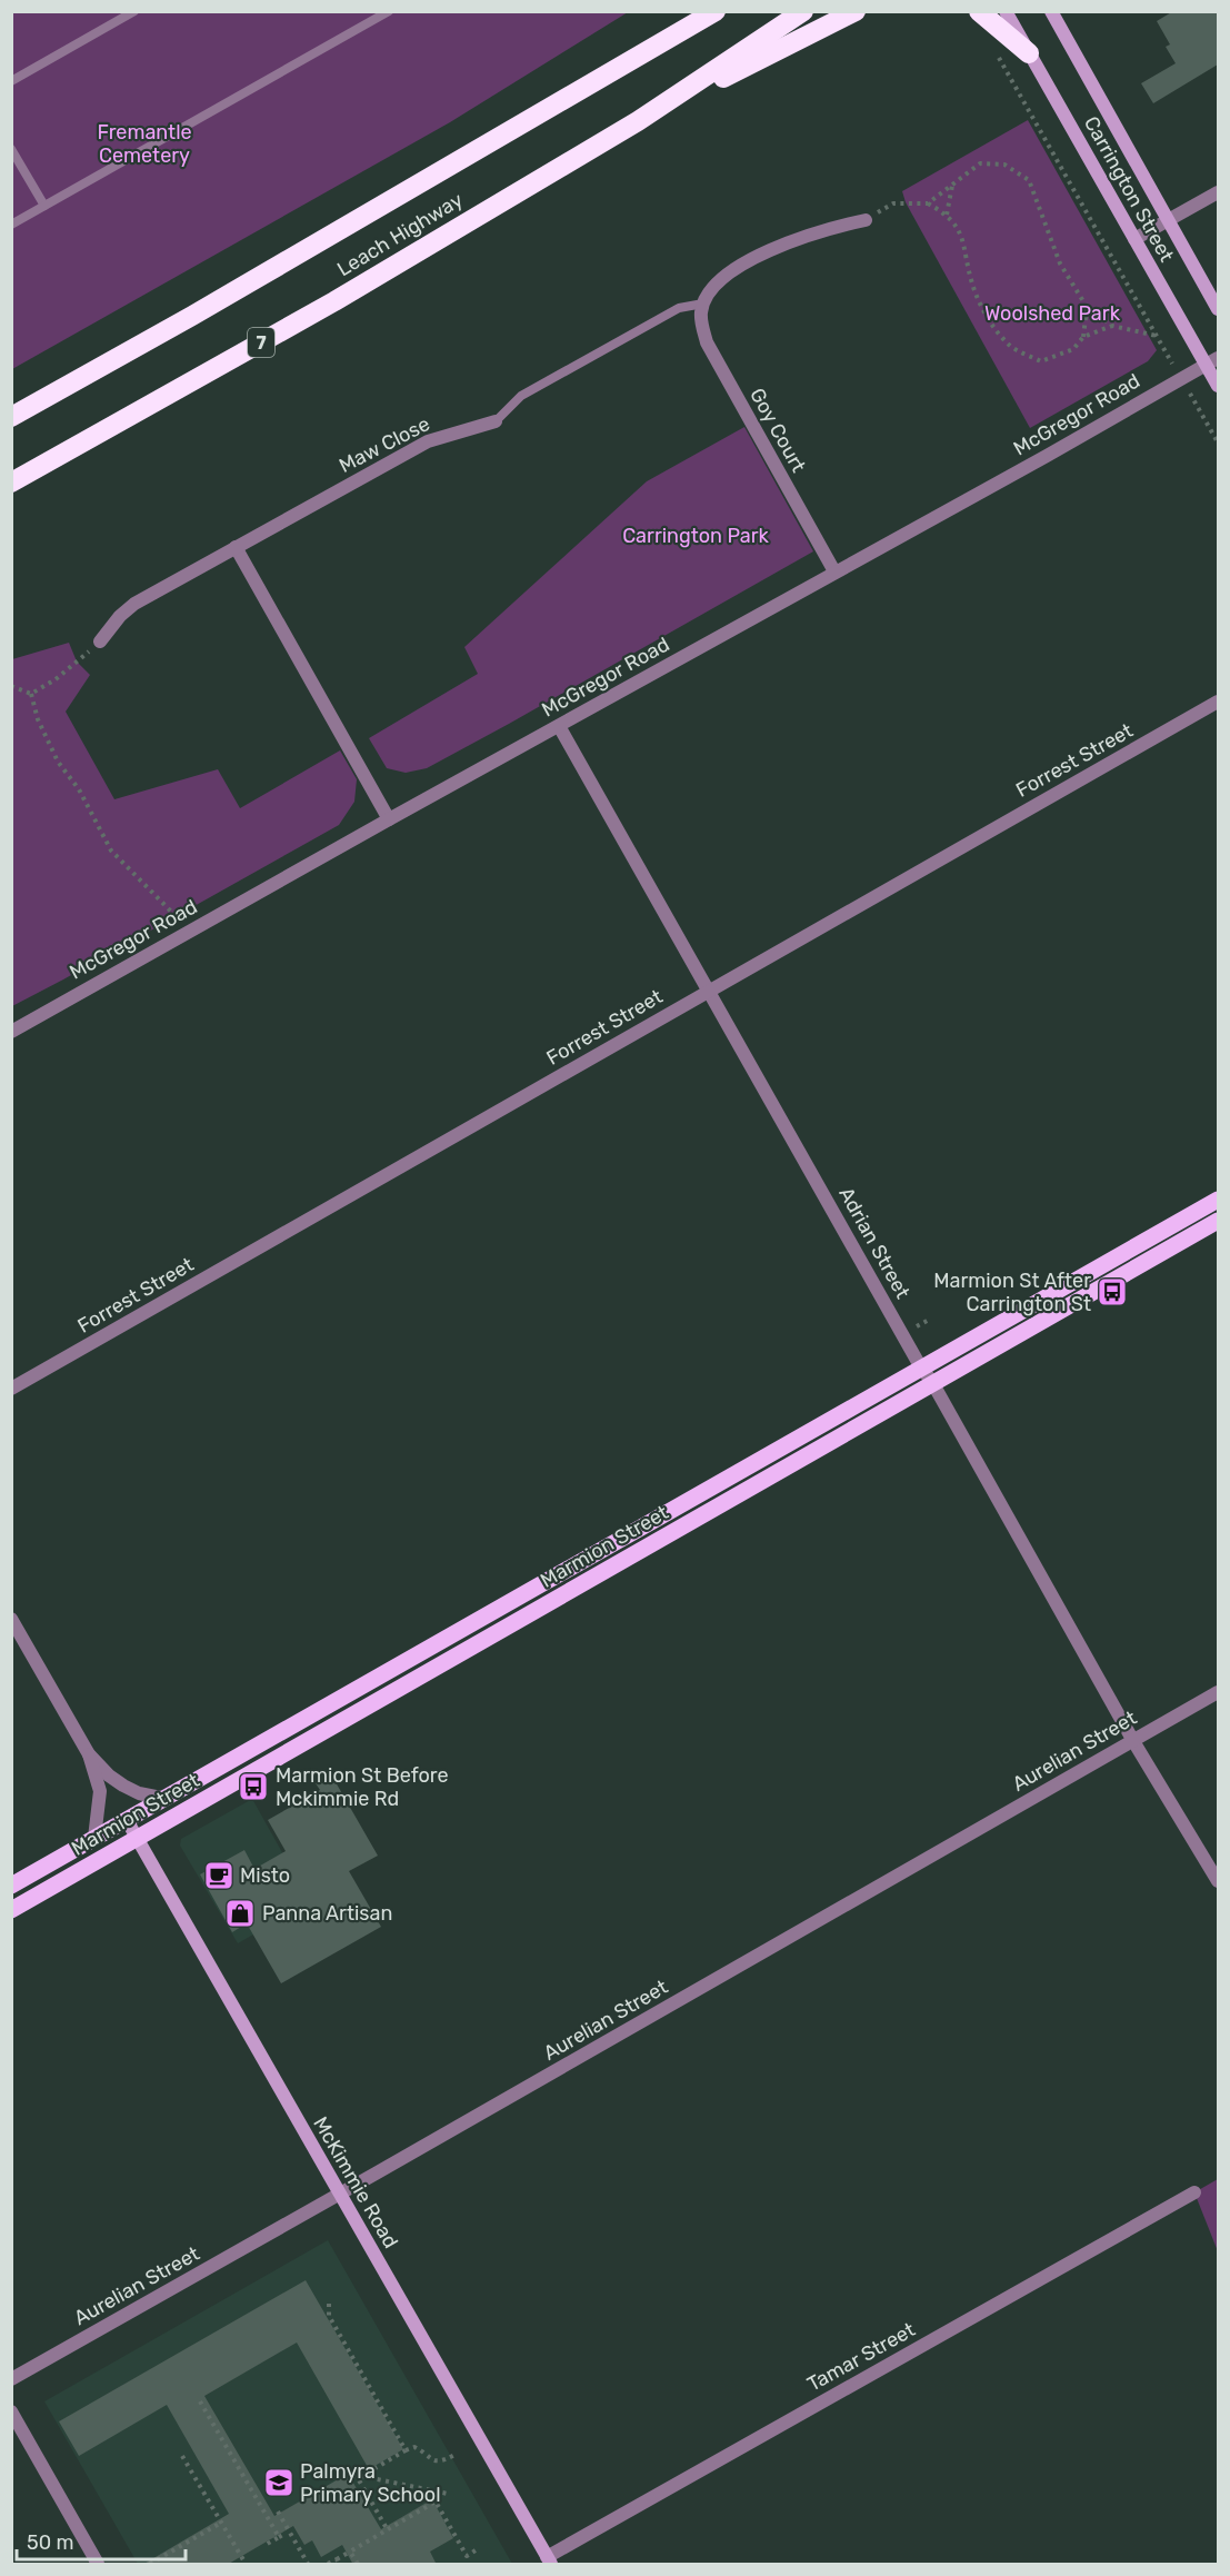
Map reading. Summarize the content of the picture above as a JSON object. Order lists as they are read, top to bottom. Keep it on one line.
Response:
{"streets":{"highway":["Leach Highway","7"],"main road":["Carrington Street","Marmion Street","McKimmie Road"],"street":["McGregor Road","Goy Court","Maw Close","Forrest Street","Adrian Street","Aurelian Street","Tamar Street"]},"crossings":[["Carrington Street","McGregor Road"],["McGregor Road","Goy Court"],["McGregor Road","Adrian Street"],["Goy Court","Maw Close"],["Forrest Street","Adrian Street"],["Adrian Street","Marmion Street"],["Adrian Street","Aurelian Street"],["Marmion Street","McKimmie Road"],["Aurelian Street","McKimmie Road"],["McKimmie Road","Tamar Street"]],"parks":["Fremantle Cemetery","Woolshed Park","Carrington Park"],"places":{"bus stop":["Marmion St After Carrington St","Marmion St Before Mckimmie Rd"],"cafe":["Misto"],"shop":["Panna Artisan"],"school or university":["Palmyra Primary School"]},"scale_bar":"50 m"}
